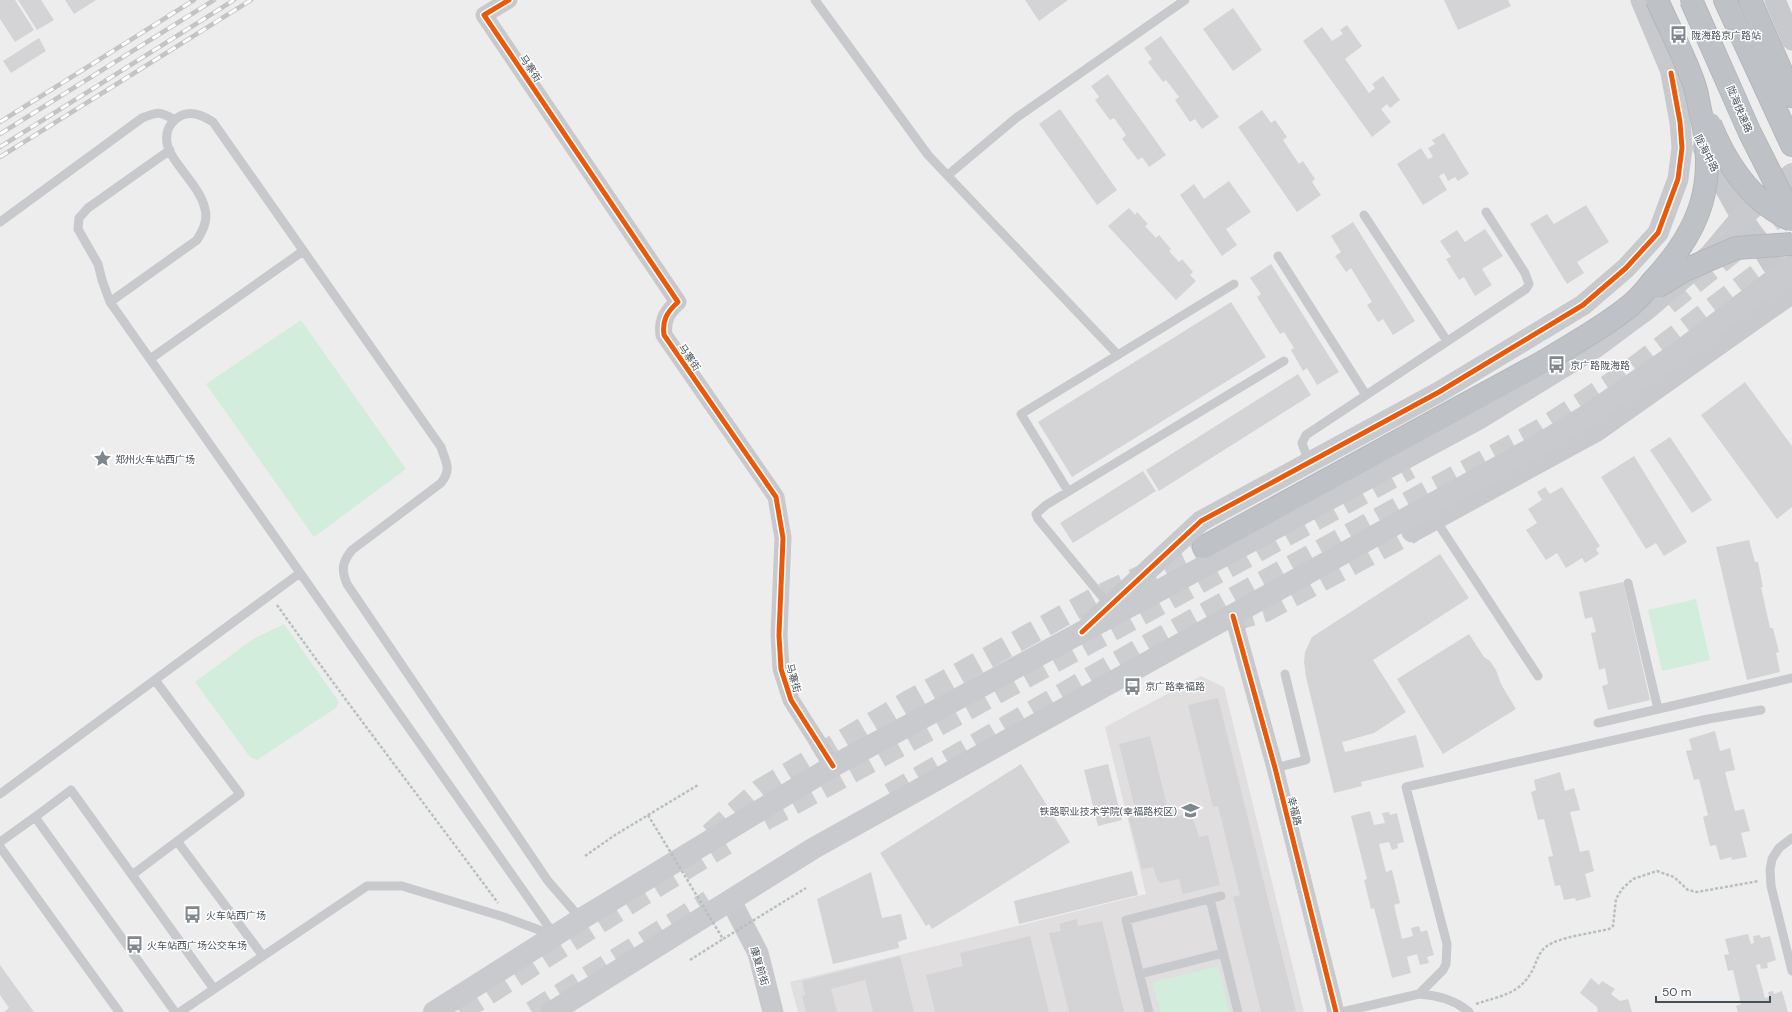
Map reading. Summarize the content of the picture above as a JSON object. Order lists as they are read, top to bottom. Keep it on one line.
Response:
{"streets":{"highway":["陇海快速路"],"street":["马寨街","陇海中路","幸福路","康复前街"]},"places":{"bus stop":["陇海路京广路站","京广路陇海路","京广路幸福路","火车站西广场","火车站西广场公交车场"],"place":["郑州火车站西广场"],"school or university":["铁路职业技术学院(幸福路校区)"]},"scale_bar":"50 m"}
